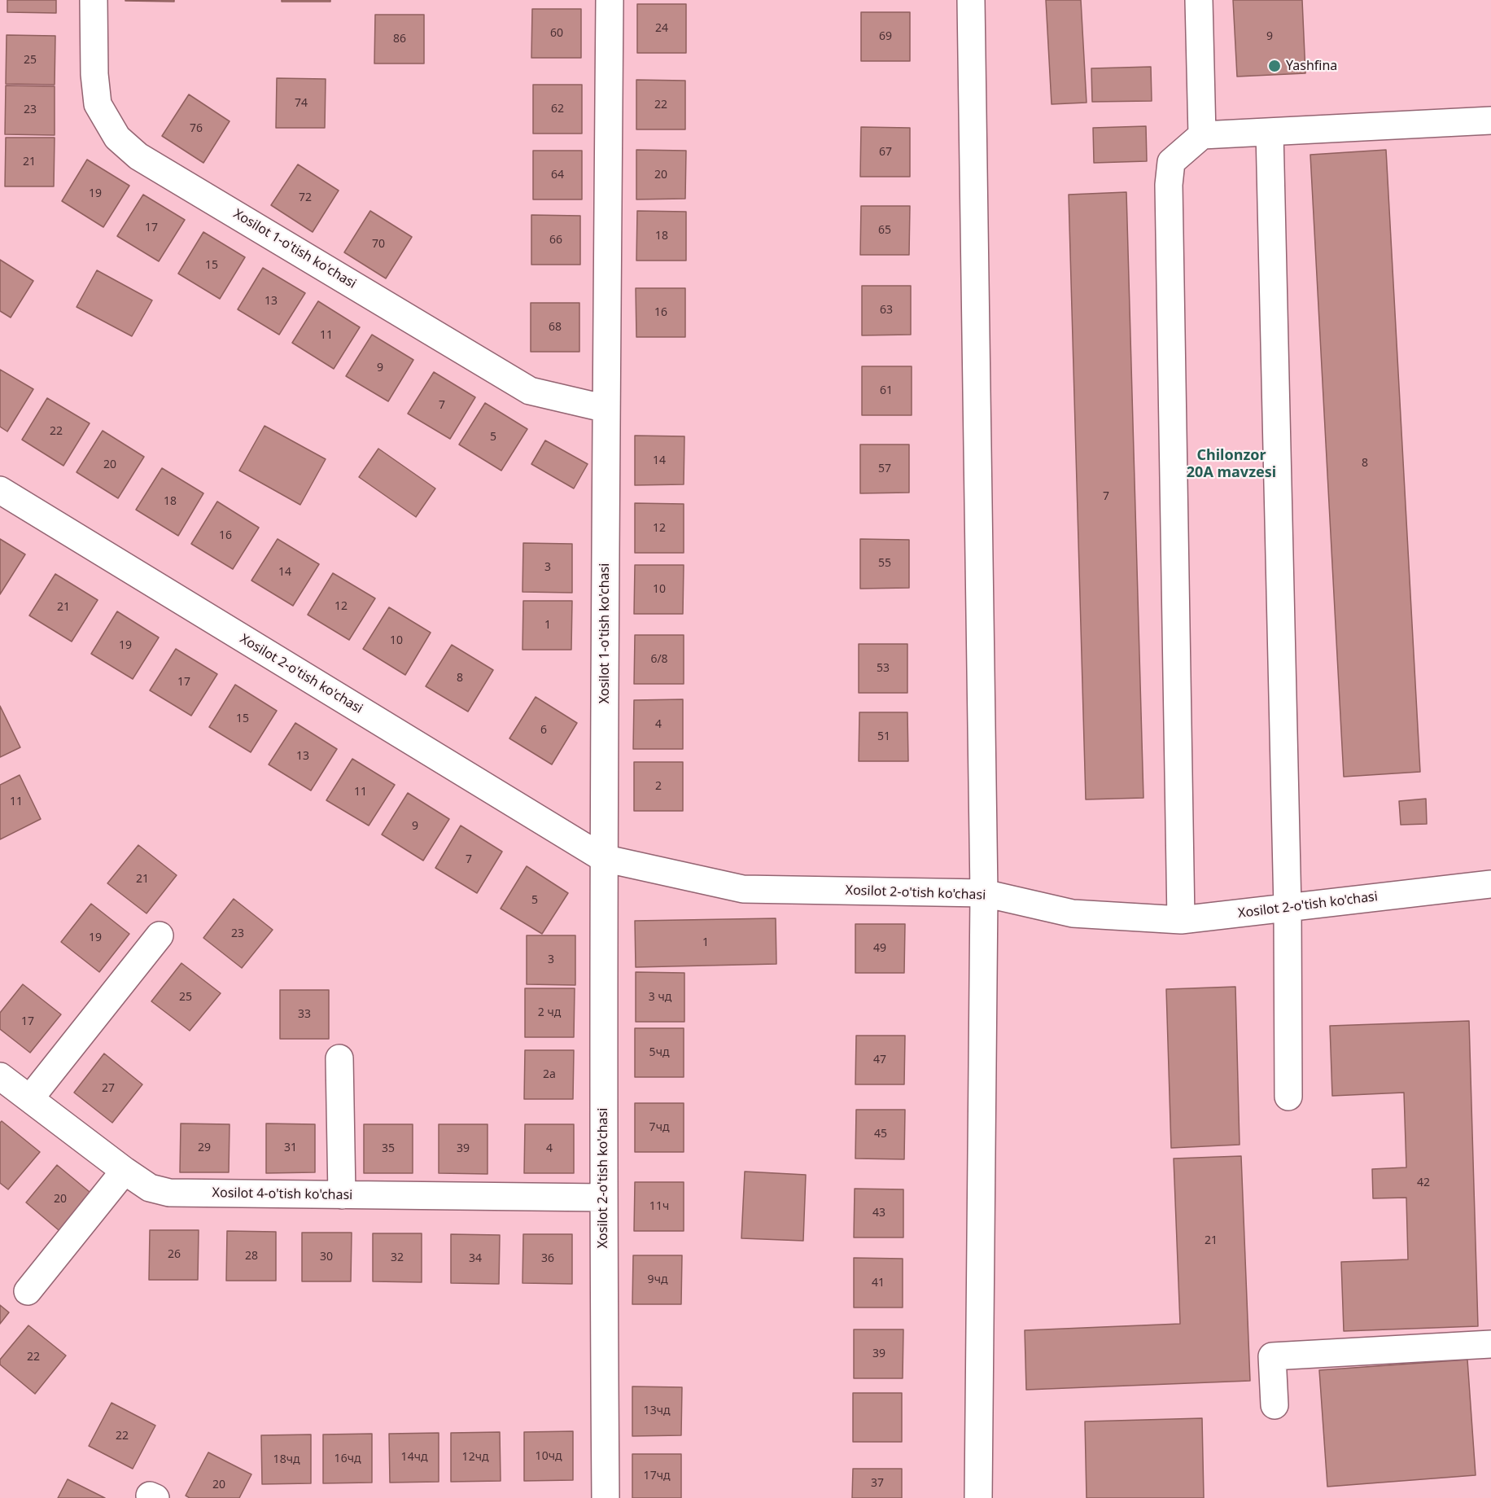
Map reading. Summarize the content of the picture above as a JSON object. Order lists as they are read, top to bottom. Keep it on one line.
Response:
{"streets":{"street":["Xosilot 1-o'tish ko'chasi","Xosilot 2-o'tish ko'chasi","Xosilot 4-o'tish ko'chasi"]},"crossings":[["Xosilot 1-o'tish ko'chasi","Xosilot 2-o'tish ko'chasi"],["Xosilot 2-o'tish ko'chasi","Xosilot 4-o'tish ko'chasi"]],"districts":["Chilonzor 20A mavzesi"],"places":["Yashfina"],"house_numbers":["24","60","69","9","86","25","74","22","62","23","76","67","21","64","20","19","72","17","65","18","66","70","15","13","63","16","68","11","9","61","7","22","5","14","8","20","57","7","18","12","16","55","3","14","10","12","21","1","10","19","6/8","53","8","17","15","4","6","51","13","2","11","11","9","7","21","5","23","19","1","49","3","25","3 чд","2 чд","33","17","5чд","47","2a","27","7чд","45","29","31","35","39","4","42","20","11ч","43","21","26","28","30","32","34","36","9чд","41","39","22","13чд","22","10чд","14чд","12чд","16чд","18чд","17чд","37","20"]}
